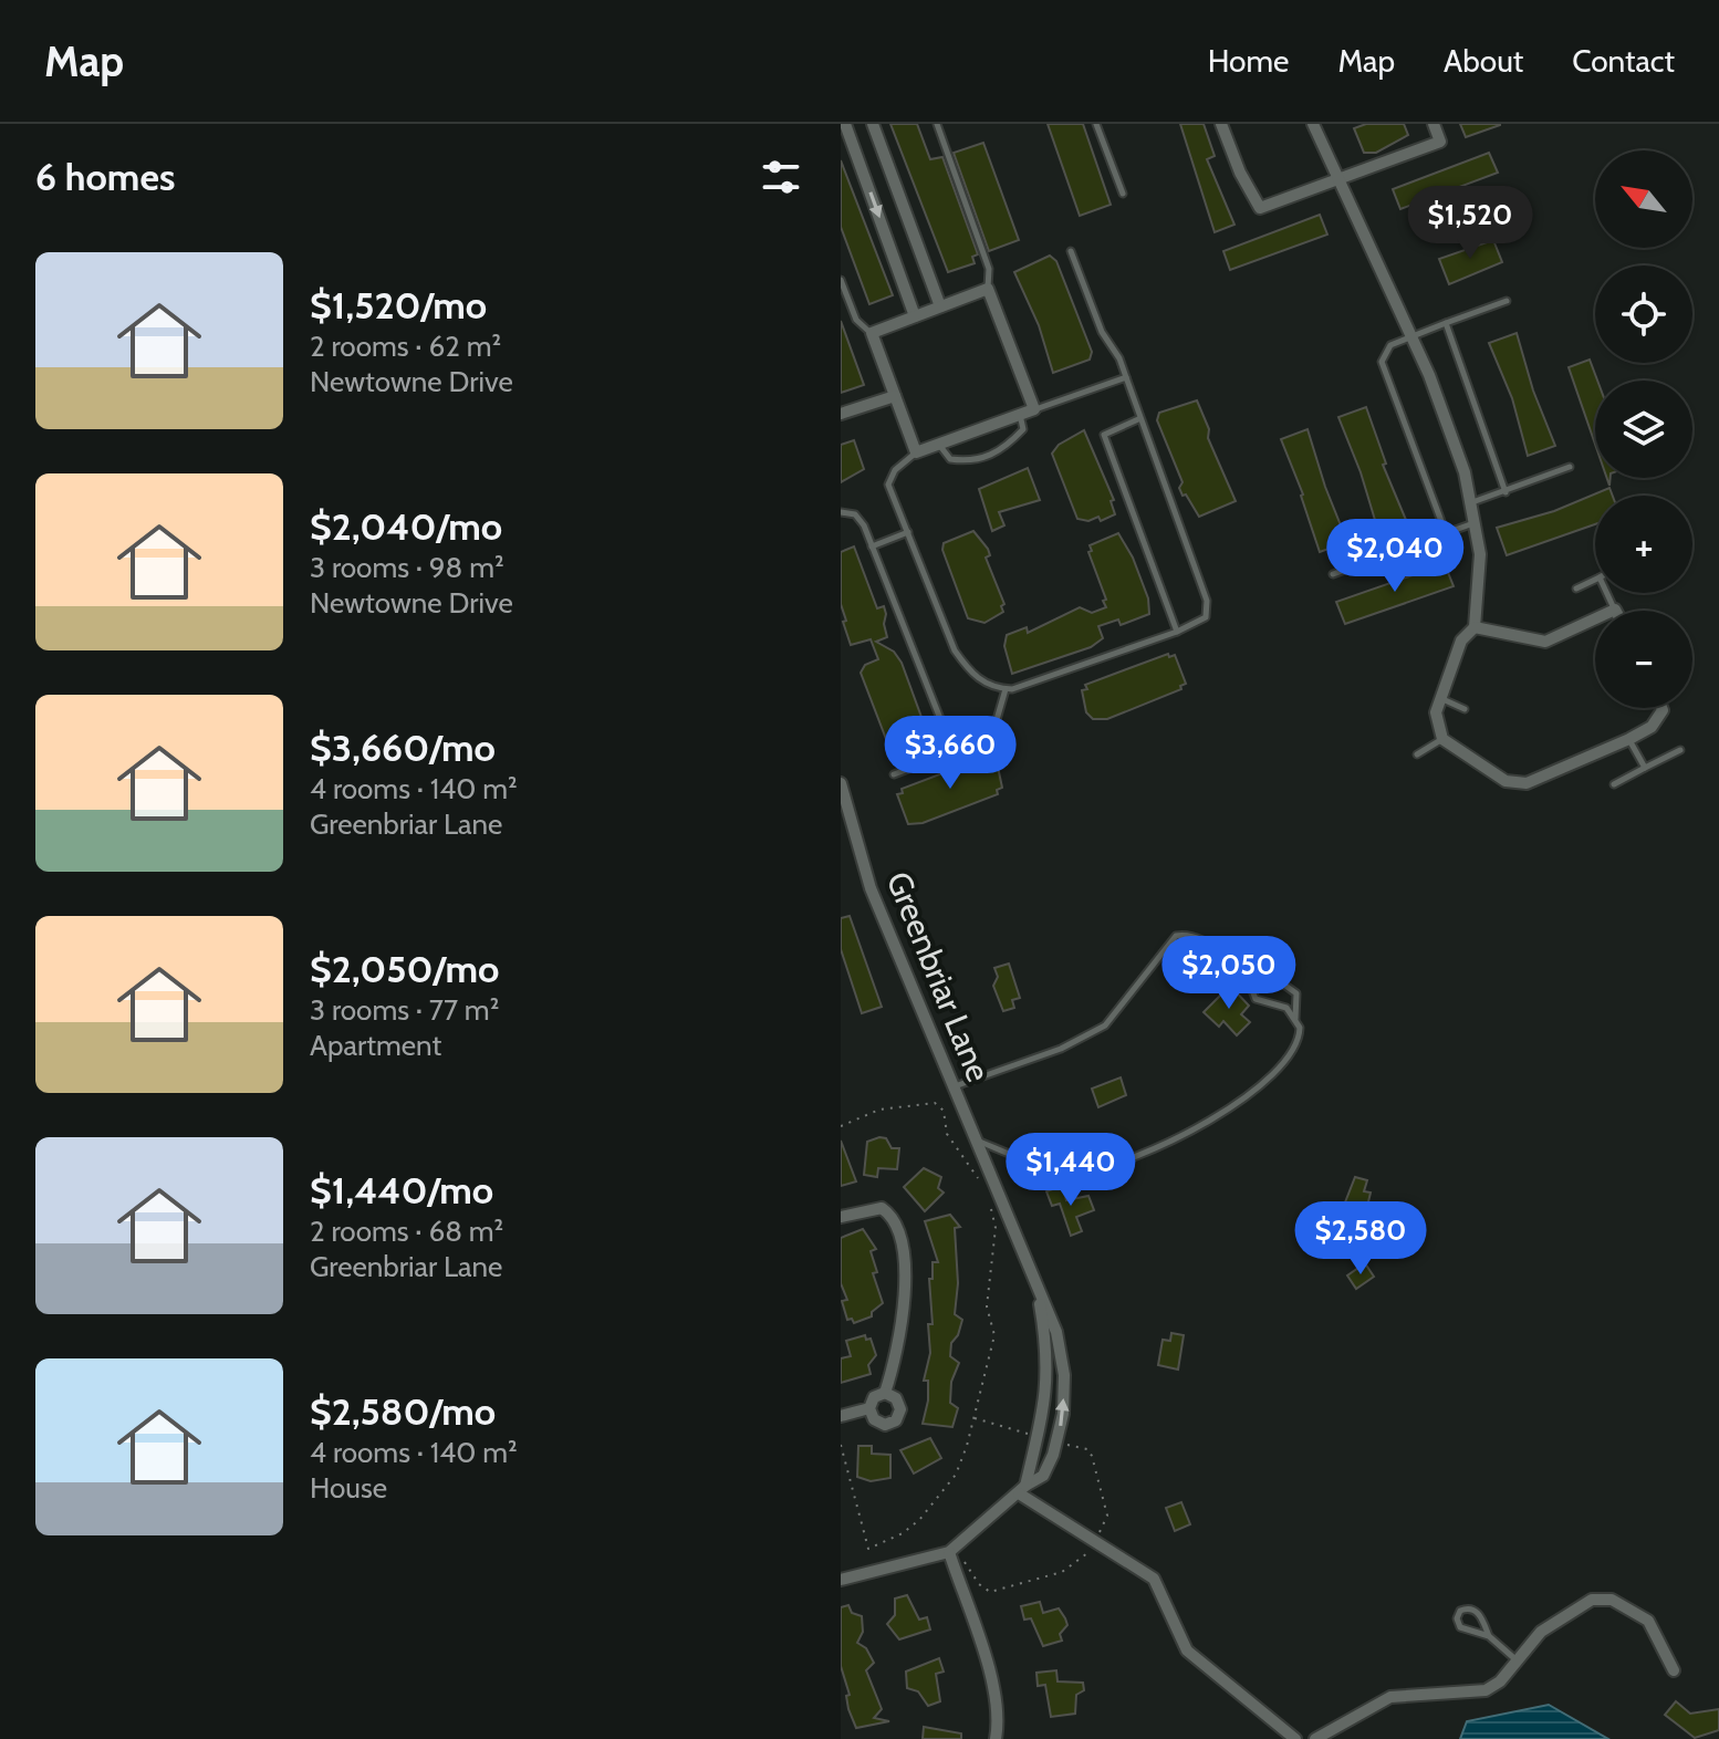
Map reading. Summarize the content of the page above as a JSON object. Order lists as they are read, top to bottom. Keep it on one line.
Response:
{"streets":{"street":["Greenbriar Lane"]},"north":"top left","page":{"header":"Map","nav":["Home","Map","About","Contact"],"heading":"6 homes","map_buttons":["+","−"],"price":["$1,520","$2,040","$3,660","$2,050","$1,440","$2,580"],"list":[{"name":"$1,520/mo","note":"2 rooms · 62 m² · Newtowne Drive"},{"name":"$2,040/mo","note":"3 rooms · 98 m² · Newtowne Drive"},{"name":"$3,660/mo","note":"4 rooms · 140 m² · Greenbriar Lane"},{"name":"$2,050/mo","note":"3 rooms · 77 m² · Apartment"},{"name":"$1,440/mo","note":"2 rooms · 68 m² · Greenbriar Lane"},{"name":"$2,580/mo","note":"4 rooms · 140 m² · House"}]}}
